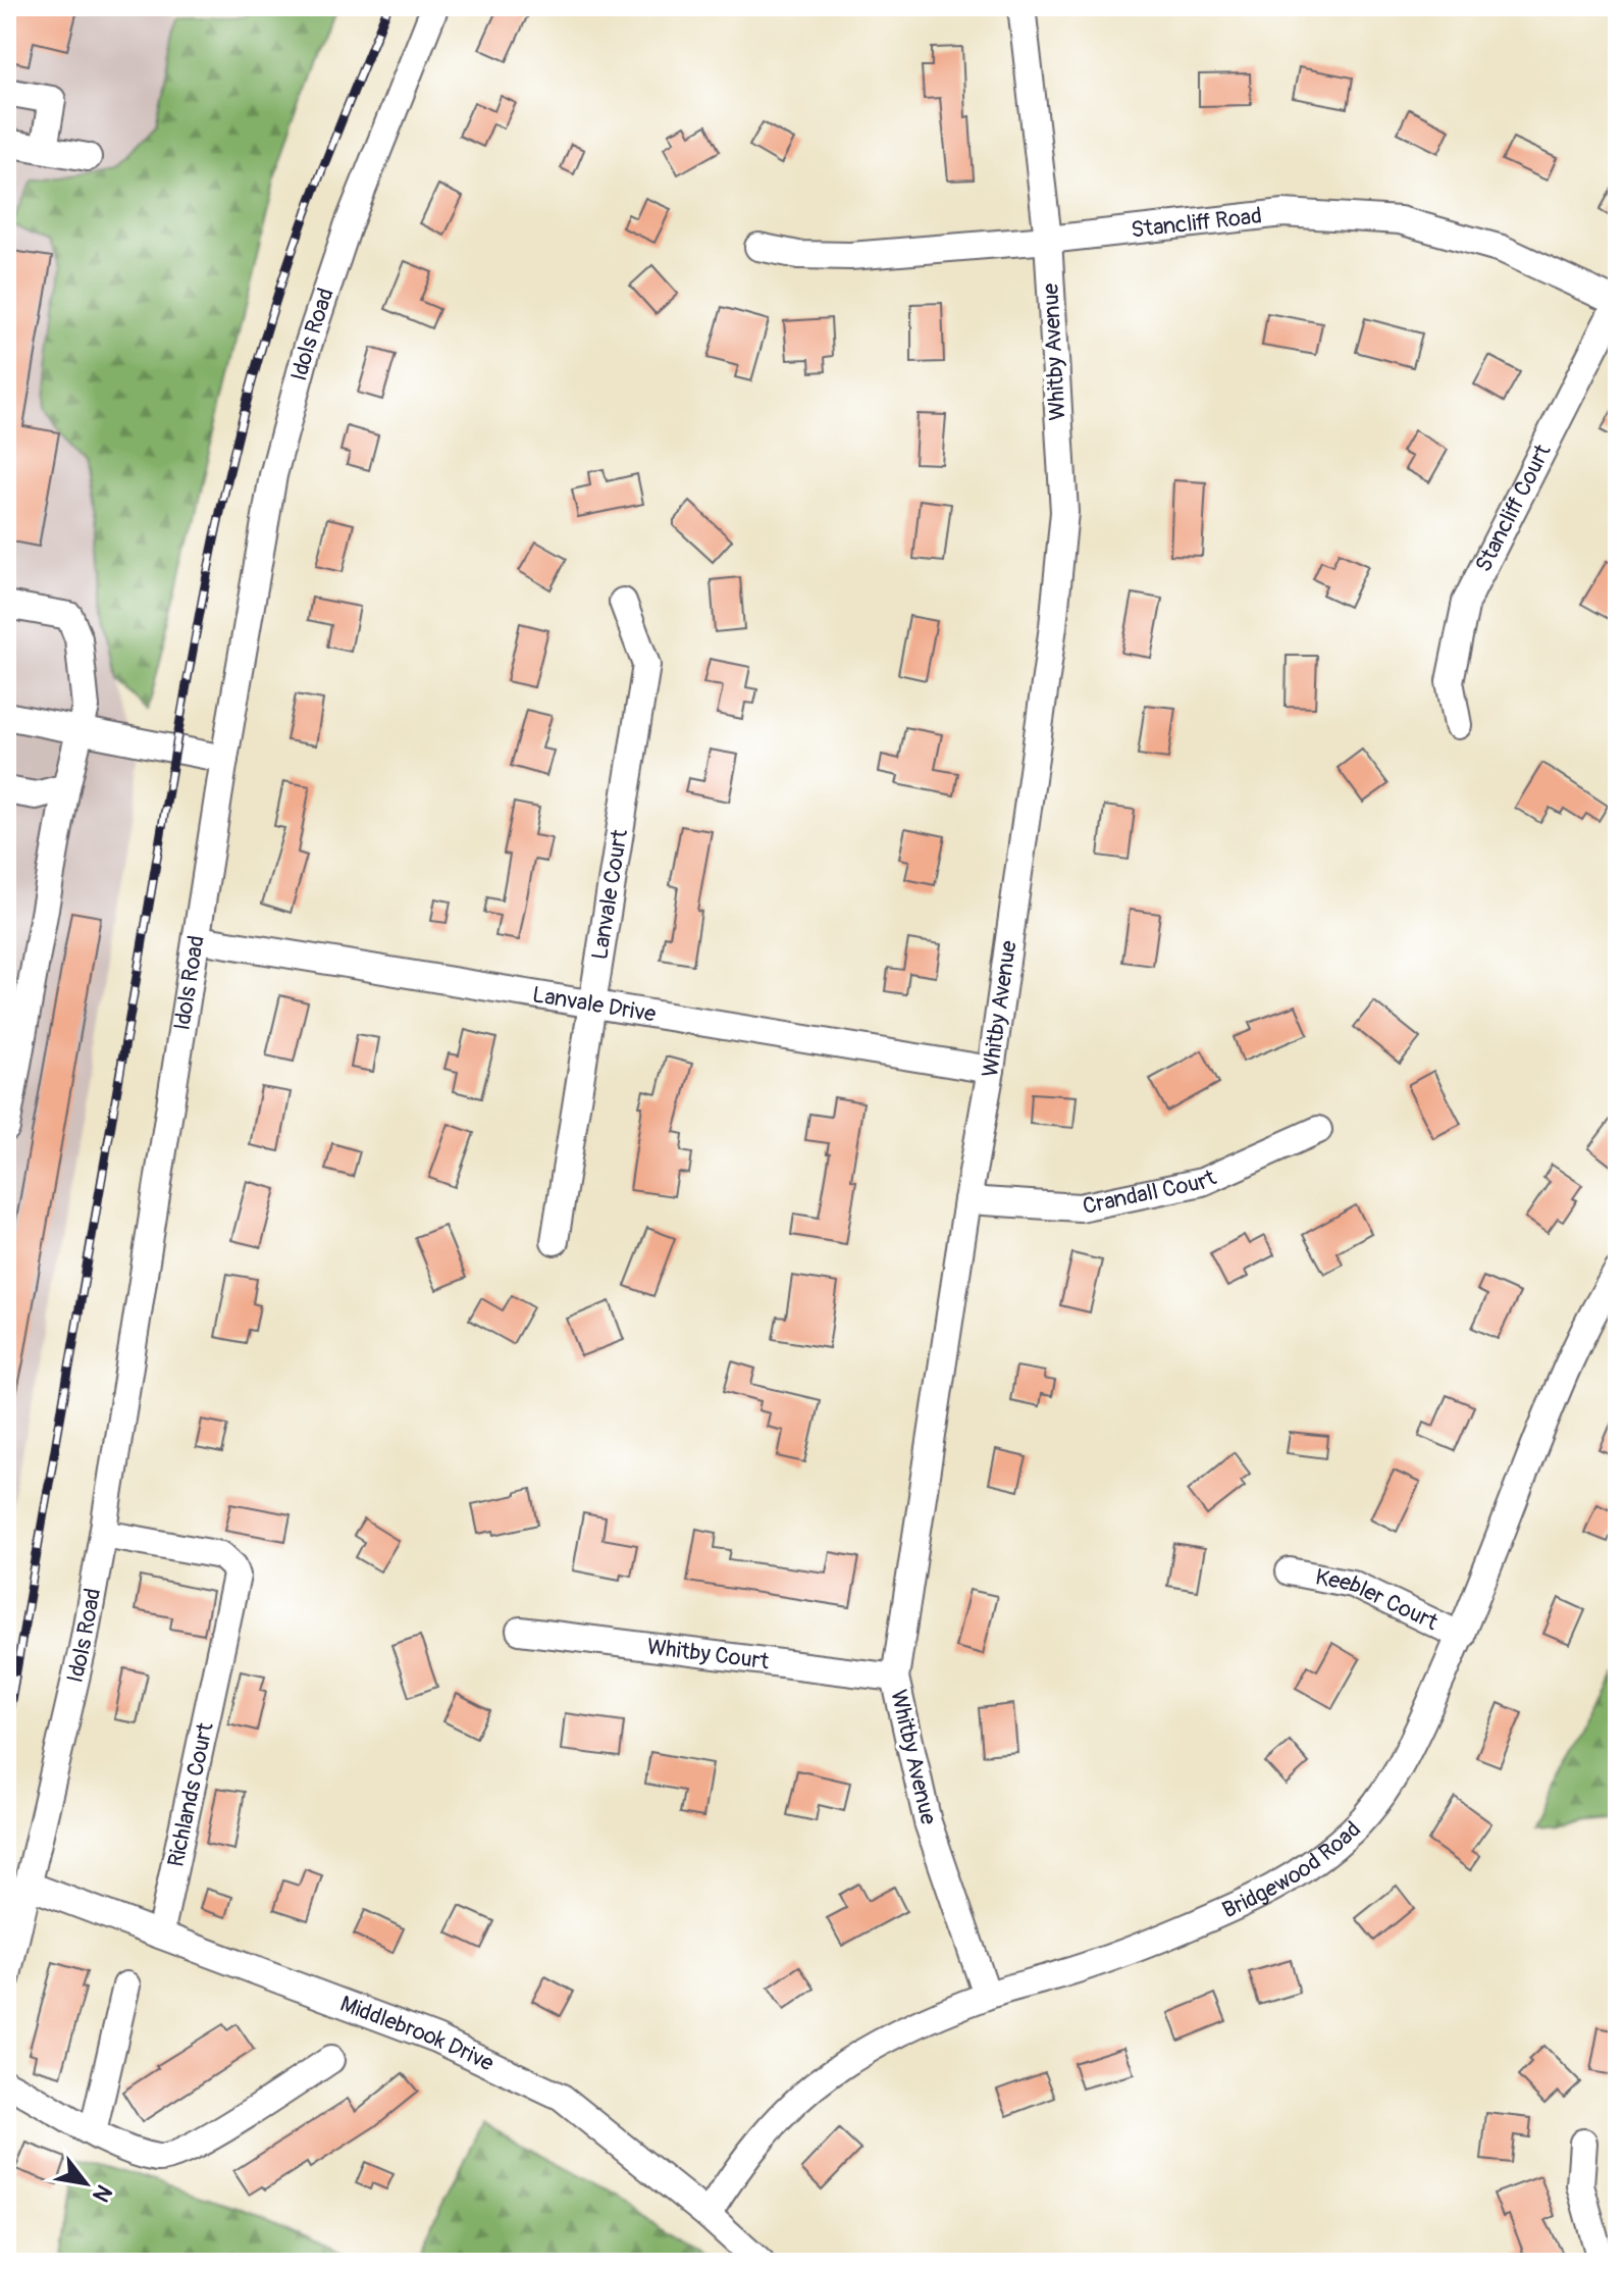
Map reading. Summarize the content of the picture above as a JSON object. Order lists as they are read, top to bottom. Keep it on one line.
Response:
{"streets":{"street":["Stancliff Road","Idols Road","Whitby Avenue","Stancliff Court","Lanvale Court","Lanvale Drive","Crandall Court","Keebler Court","Whitby Court","Richlands Court","Bridgewood Road","Middlebrook Drive"]},"crossings":[["Stancliff Road","Whitby Avenue"],["Stancliff Road","Stancliff Court"],["Idols Road","Lanvale Drive"],["Idols Road","Richlands Court"],["Idols Road","Middlebrook Drive"],["Whitby Avenue","Lanvale Drive"],["Whitby Avenue","Crandall Court"],["Whitby Avenue","Whitby Court"],["Whitby Avenue","Bridgewood Road"],["Lanvale Court","Lanvale Drive"],["Keebler Court","Bridgewood Road"],["Richlands Court","Middlebrook Drive"],["Bridgewood Road","Middlebrook Drive"]],"north":"bottom right"}
